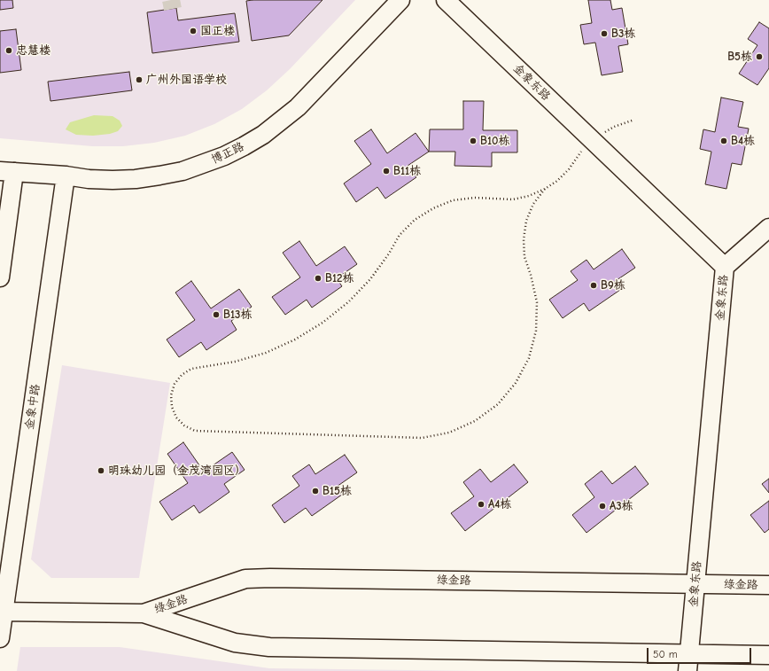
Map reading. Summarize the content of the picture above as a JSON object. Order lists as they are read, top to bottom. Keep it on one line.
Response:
{"streets":{"street":["金象东路","博正路","金象中路","绿金路"]},"crossings":[["金象东路","绿金路"],["博正路","金象中路"],["金象中路","绿金路"]],"places":["国正楼","B3栋","忠慧楼","B5栋","广州外国语学校","B10栋","B4栋","B11栋","B12栋","B9栋","B13栋","明珠幼儿园（金茂湾园区）","B15栋","A4栋","A3栋"],"scale_bar":"50 m"}
